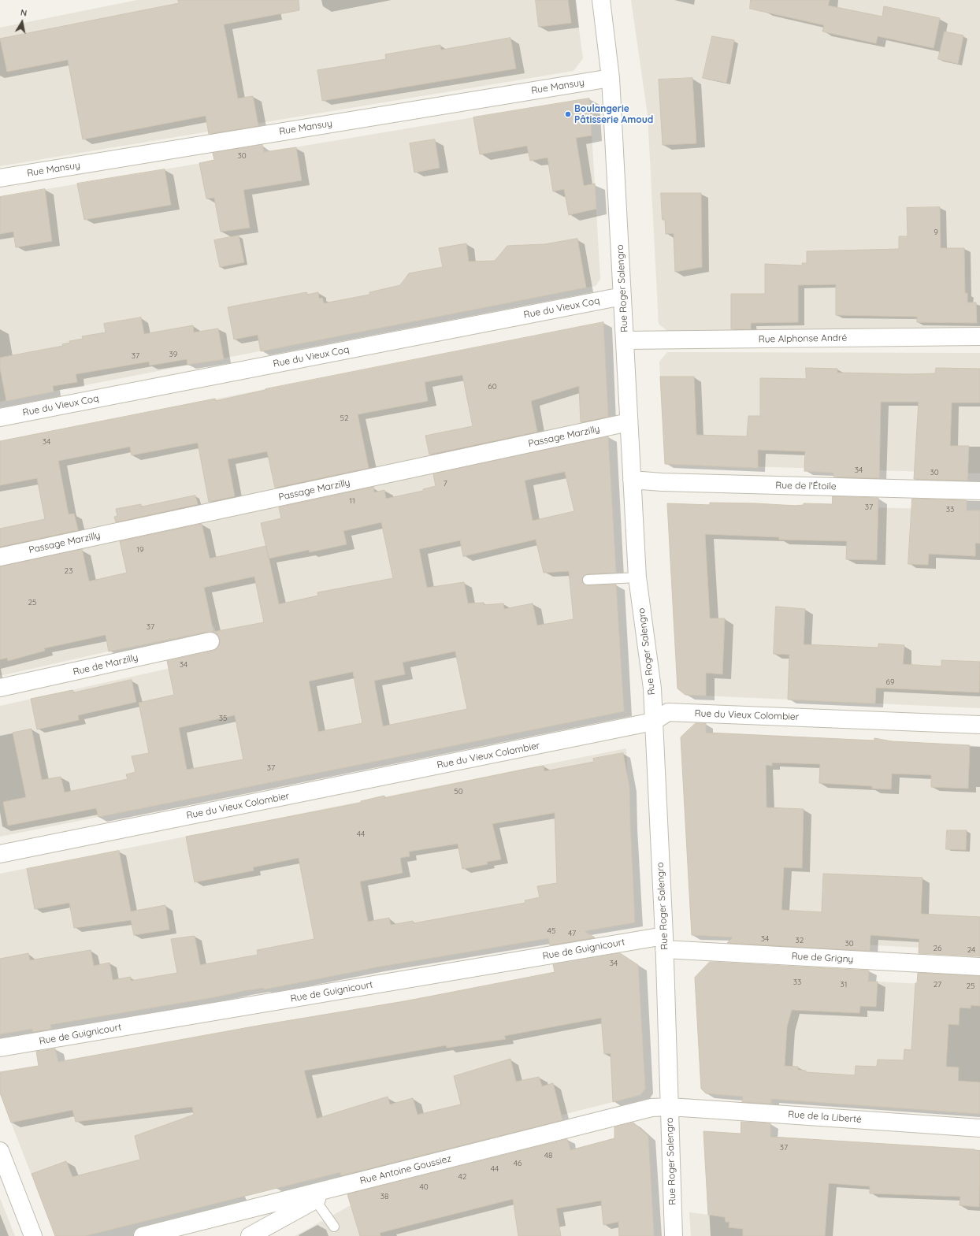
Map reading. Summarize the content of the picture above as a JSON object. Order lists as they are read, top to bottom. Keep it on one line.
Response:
{"streets":{"street":["Rue Mansuy","Rue Roger Salengro","Rue du Vieux Coq","Rue Alphonse André","Passage Marzilly","Rue de l'Étoile","Rue de Marzilly","Rue du Vieux Colombier","Rue de Guignicourt","Rue de Grigny","Rue de la Liberté","Rue Antoine Goussiez"]},"crossings":[["Rue Mansuy","Rue Roger Salengro"],["Rue Roger Salengro","Rue du Vieux Coq"],["Rue Roger Salengro","Rue Alphonse André"],["Rue Roger Salengro","Passage Marzilly"],["Rue Roger Salengro","Rue de l'Étoile"],["Rue Roger Salengro","Rue du Vieux Colombier"],["Rue Roger Salengro","Rue de Guignicourt"],["Rue Roger Salengro","Rue de Grigny"],["Rue Roger Salengro","Rue de la Liberté"],["Rue Roger Salengro","Rue Antoine Goussiez"],["Rue de Guignicourt","Rue de Grigny"],["Rue de la Liberté","Rue Antoine Goussiez"]],"places":["Boulangerie Pâtisserie Amoud"],"house_numbers":["30","9","39","37","60","52","34","34","30","7","11","37","33","19","23","25","37","34","69","35","37","50","44","45","47","34","32","30","26","24","34","33","31","27","25","37","48","46","44","42","40","38"],"north":"top"}
